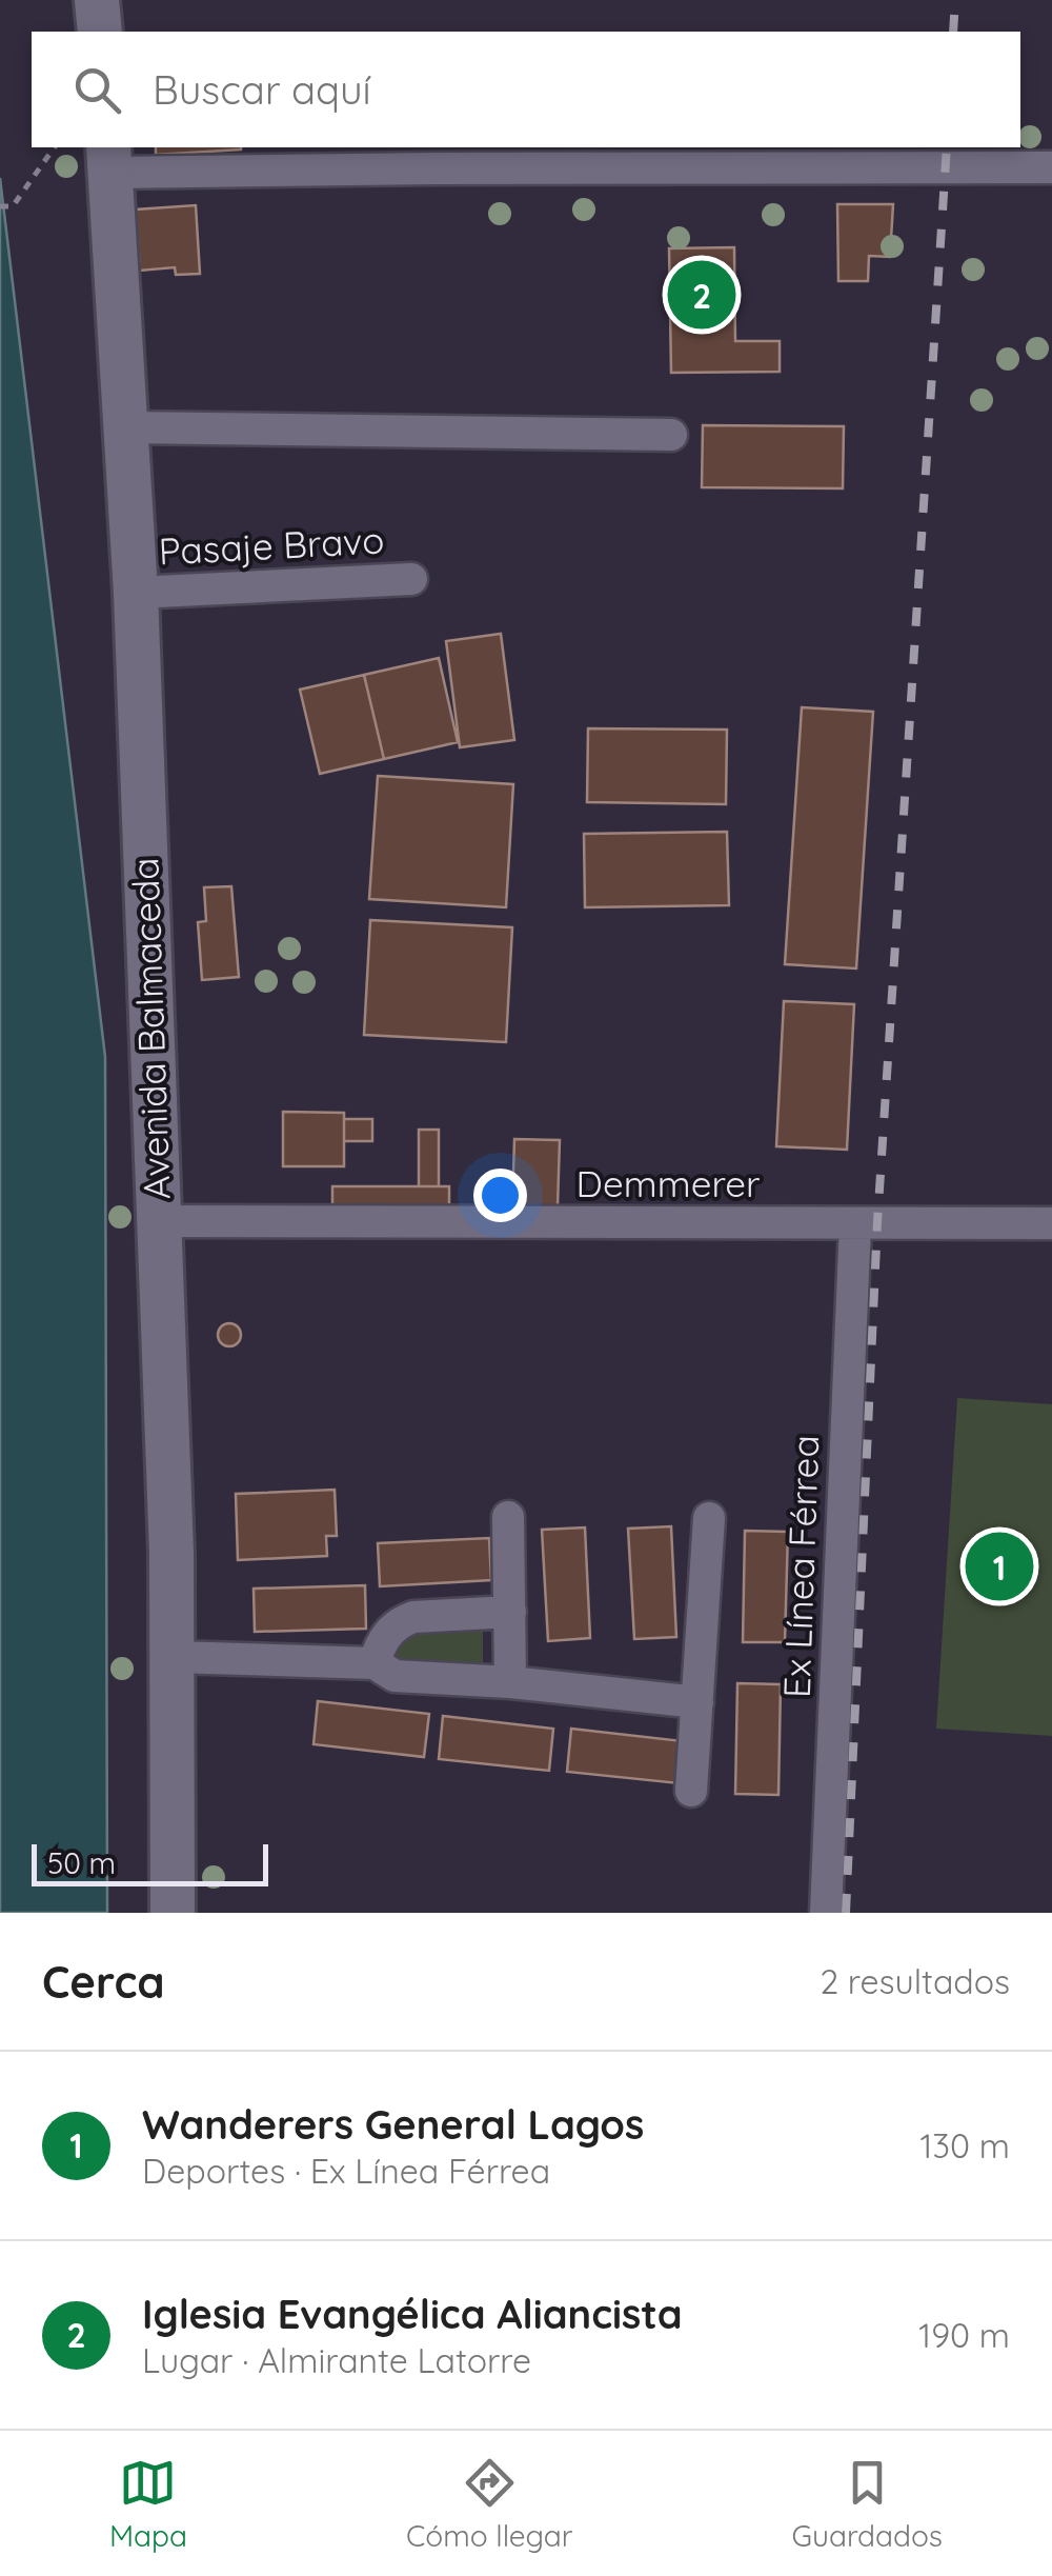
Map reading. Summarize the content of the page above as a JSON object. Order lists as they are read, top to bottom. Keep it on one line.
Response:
{"streets":{"main road":["Avenida Balmaceda"],"street":["Pasaje Bravo","Demmerer","Ex Línea Férrea"]},"crossings":[["Pasaje Bravo","Avenida Balmaceda"],["Avenida Balmaceda","Demmerer"],["Demmerer","Ex Línea Férrea"]],"scale_bar":"50 m","page":{"search":"Buscar aquí","pins":["2","1"],"scale":"50 m","heading":["Cerca","2 resultados"],"list":[{"mark":"1","name":"Wanderers General Lagos","note":"Deportes · Ex Línea Férrea","value":"130 m"},{"mark":"2","name":"Iglesia Evangélica Aliancista","note":"Lugar · Almirante Latorre","value":"190 m"}],"nav":["Mapa","Cómo llegar","Guardados"]}}
